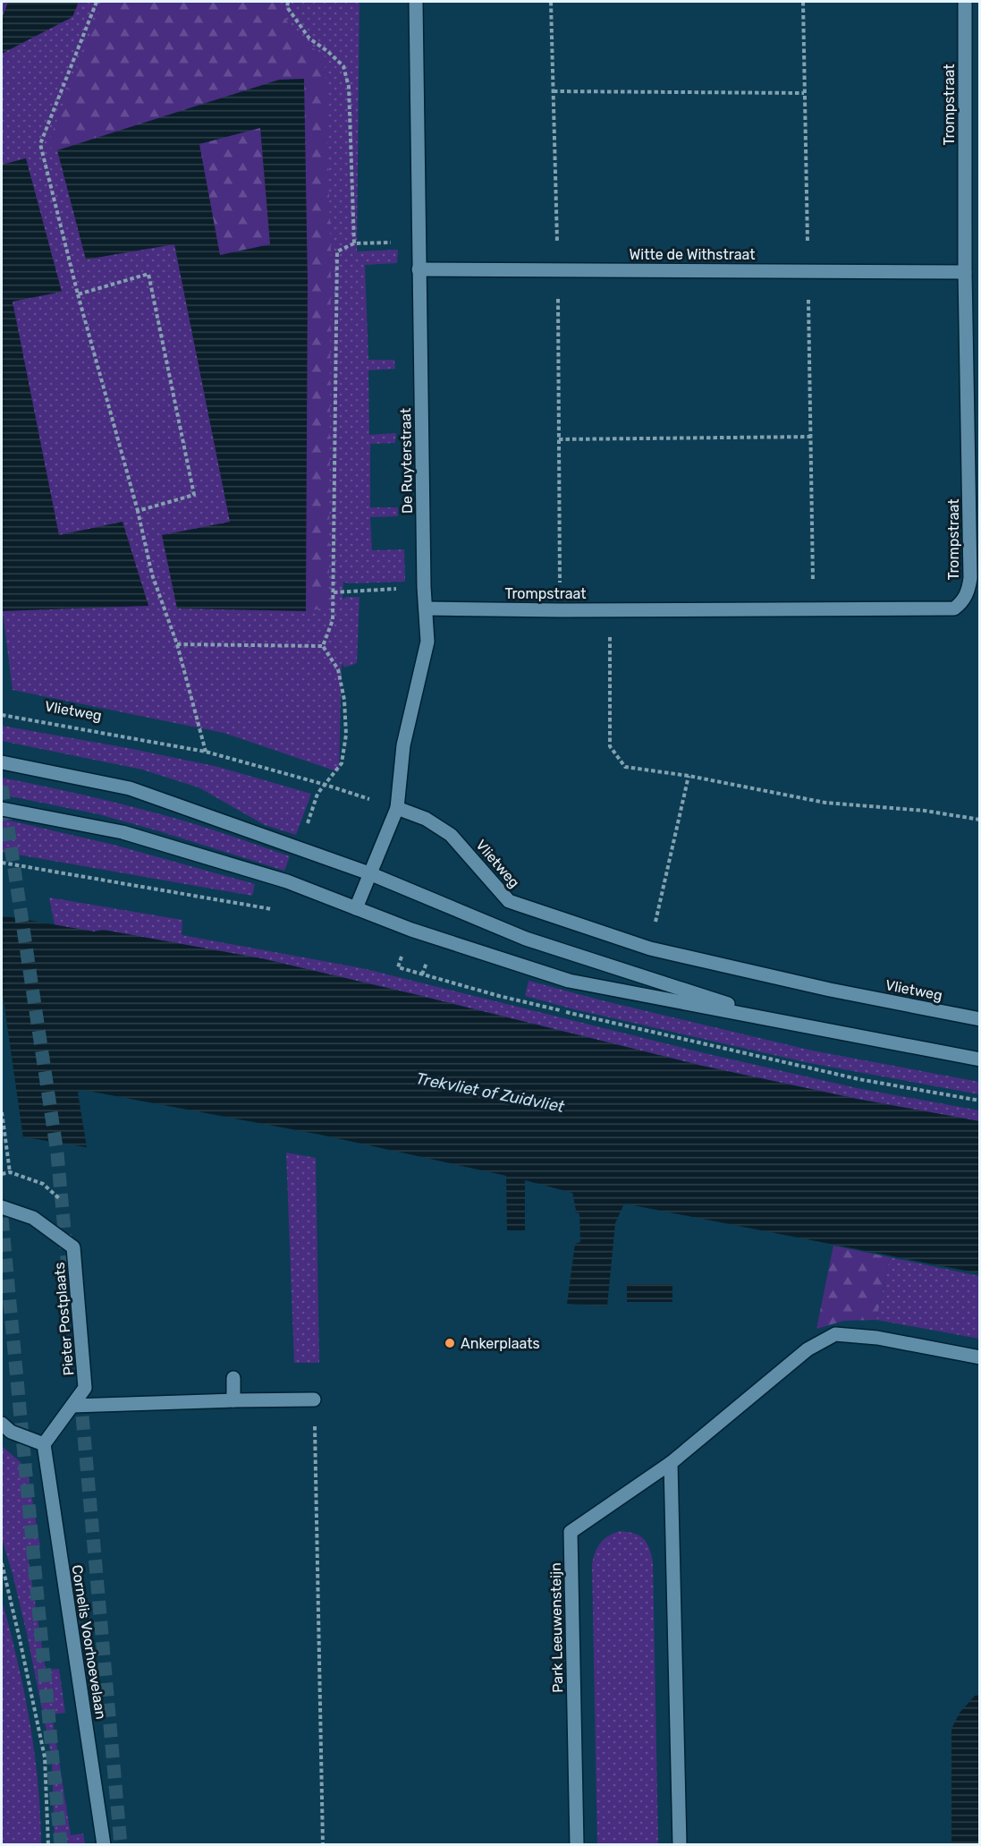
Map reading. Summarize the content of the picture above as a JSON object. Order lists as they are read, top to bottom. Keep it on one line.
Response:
{"streets":{"street":["Trompstraat","Witte de Withstraat","De Ruyterstraat","Vlietweg","Pieter Postplaats","Park Leeuwensteijn","Cornelis Voorhoevelaan"]},"crossings":[["Trompstraat","Witte de Withstraat"],["Trompstraat","De Ruyterstraat"],["Witte de Withstraat","De Ruyterstraat"],["De Ruyterstraat","Vlietweg"],["Pieter Postplaats","Cornelis Voorhoevelaan"]],"water":["Trekvliet of Zuidvliet"],"places":["Ankerplaats"]}
